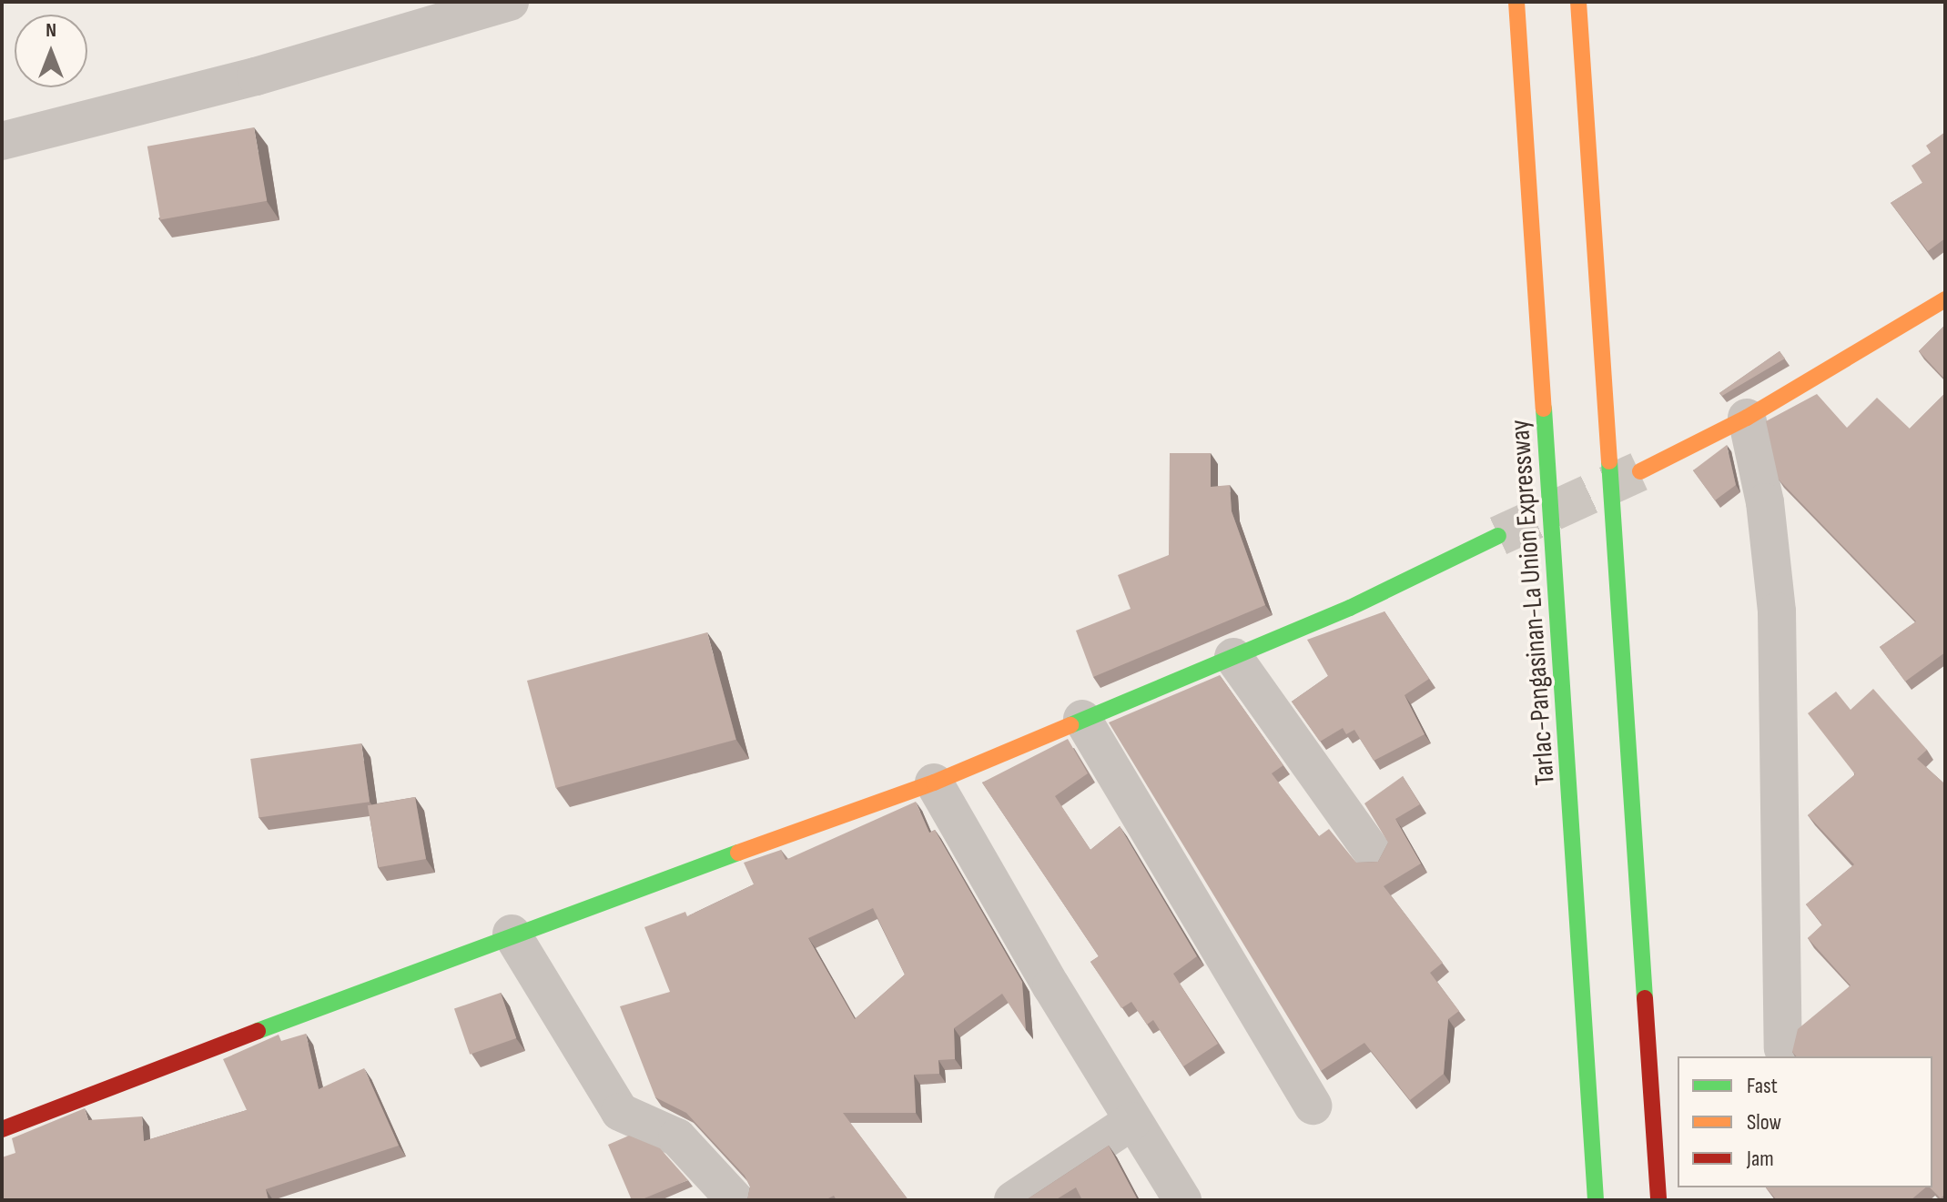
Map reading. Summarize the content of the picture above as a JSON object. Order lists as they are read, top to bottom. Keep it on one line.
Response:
{"streets":{"main road":["Tarlac-Pangasinan-La Union Expressway"]},"legend":["Fast","Slow","Jam"],"north":"top"}
